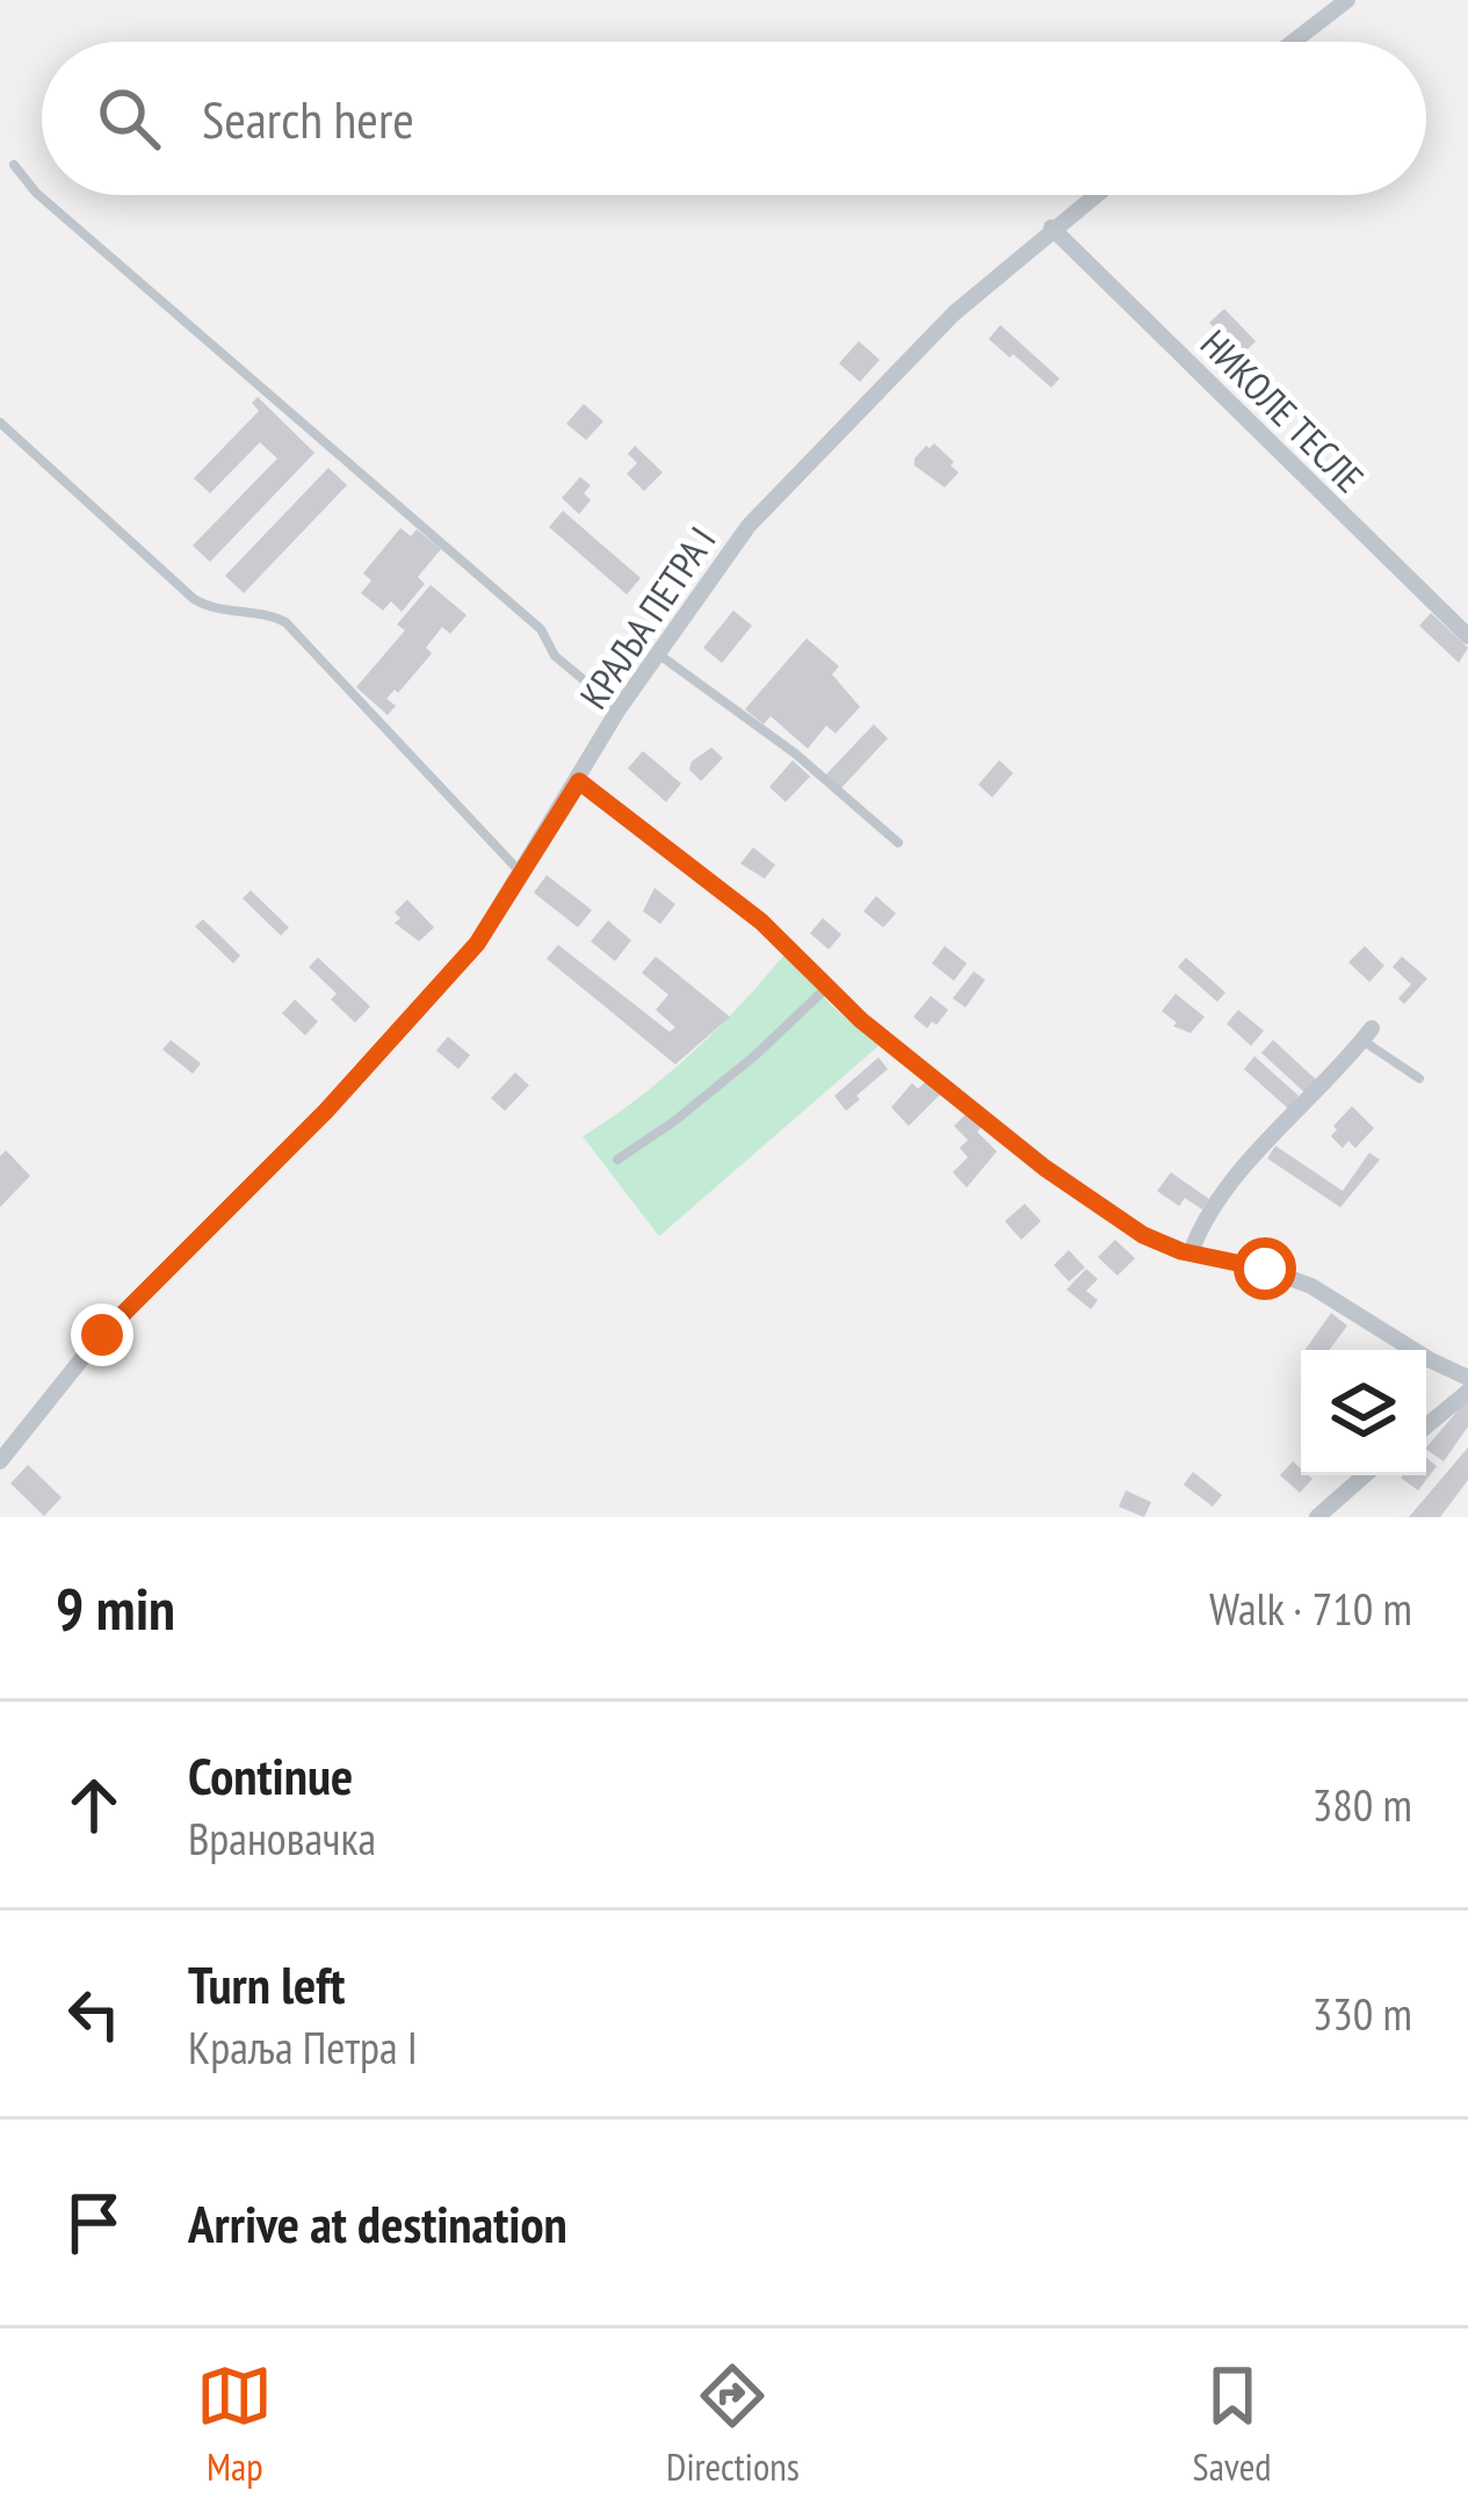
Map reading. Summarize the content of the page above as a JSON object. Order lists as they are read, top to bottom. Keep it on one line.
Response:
{"streets":{"street":["НИКОЛЕ ТЕСЛЕ","КРАЉА ПЕТРА I"]},"crossings":[["НИКОЛЕ ТЕСЛЕ","КРАЉА ПЕТРА I"]],"page":{"search":"Search here","heading":["9 min","Walk · 710 m"],"list":[["Continue","Врановачка","380 m"],["Turn left","Краља Петра I","330 m"],"Arrive at destination"],"nav":["Map","Directions","Saved"]}}
